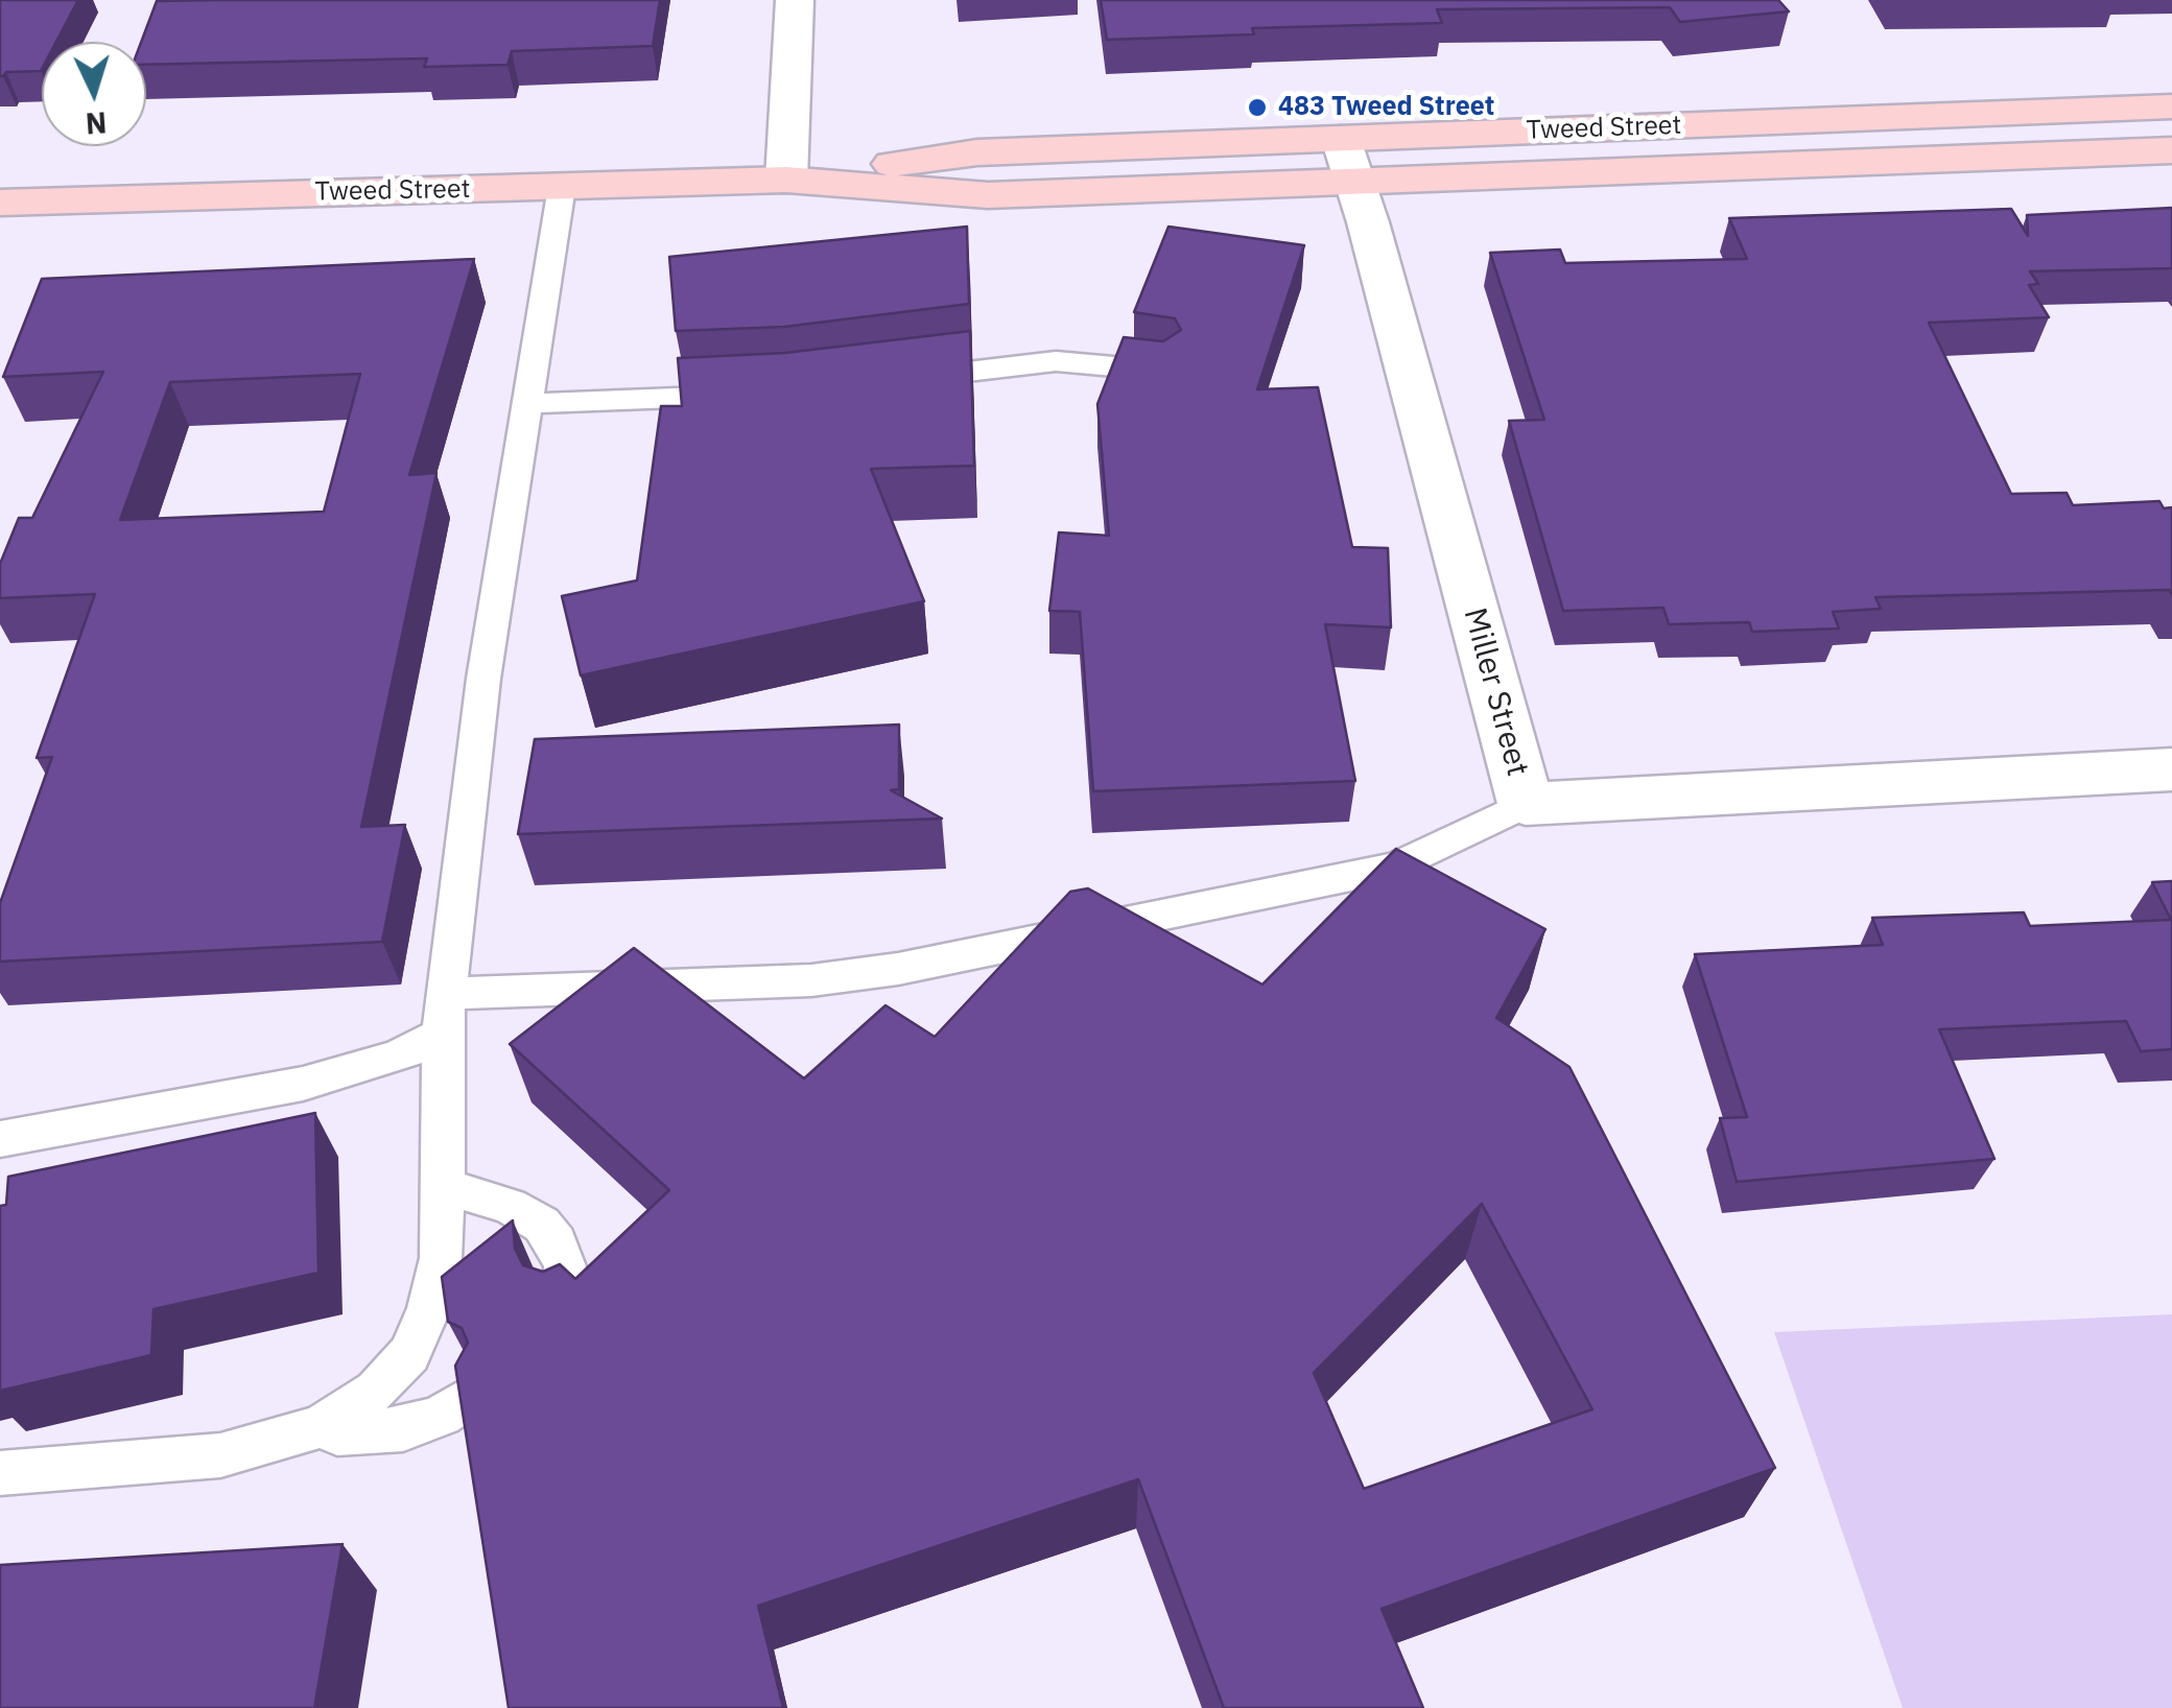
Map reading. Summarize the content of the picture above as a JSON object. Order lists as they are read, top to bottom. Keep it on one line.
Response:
{"streets":{"main road":["Tweed Street"],"street":["Miller Street"]},"crossings":[["Tweed Street","Miller Street"]],"places":["483 Tweed Street"],"north":"bottom"}
